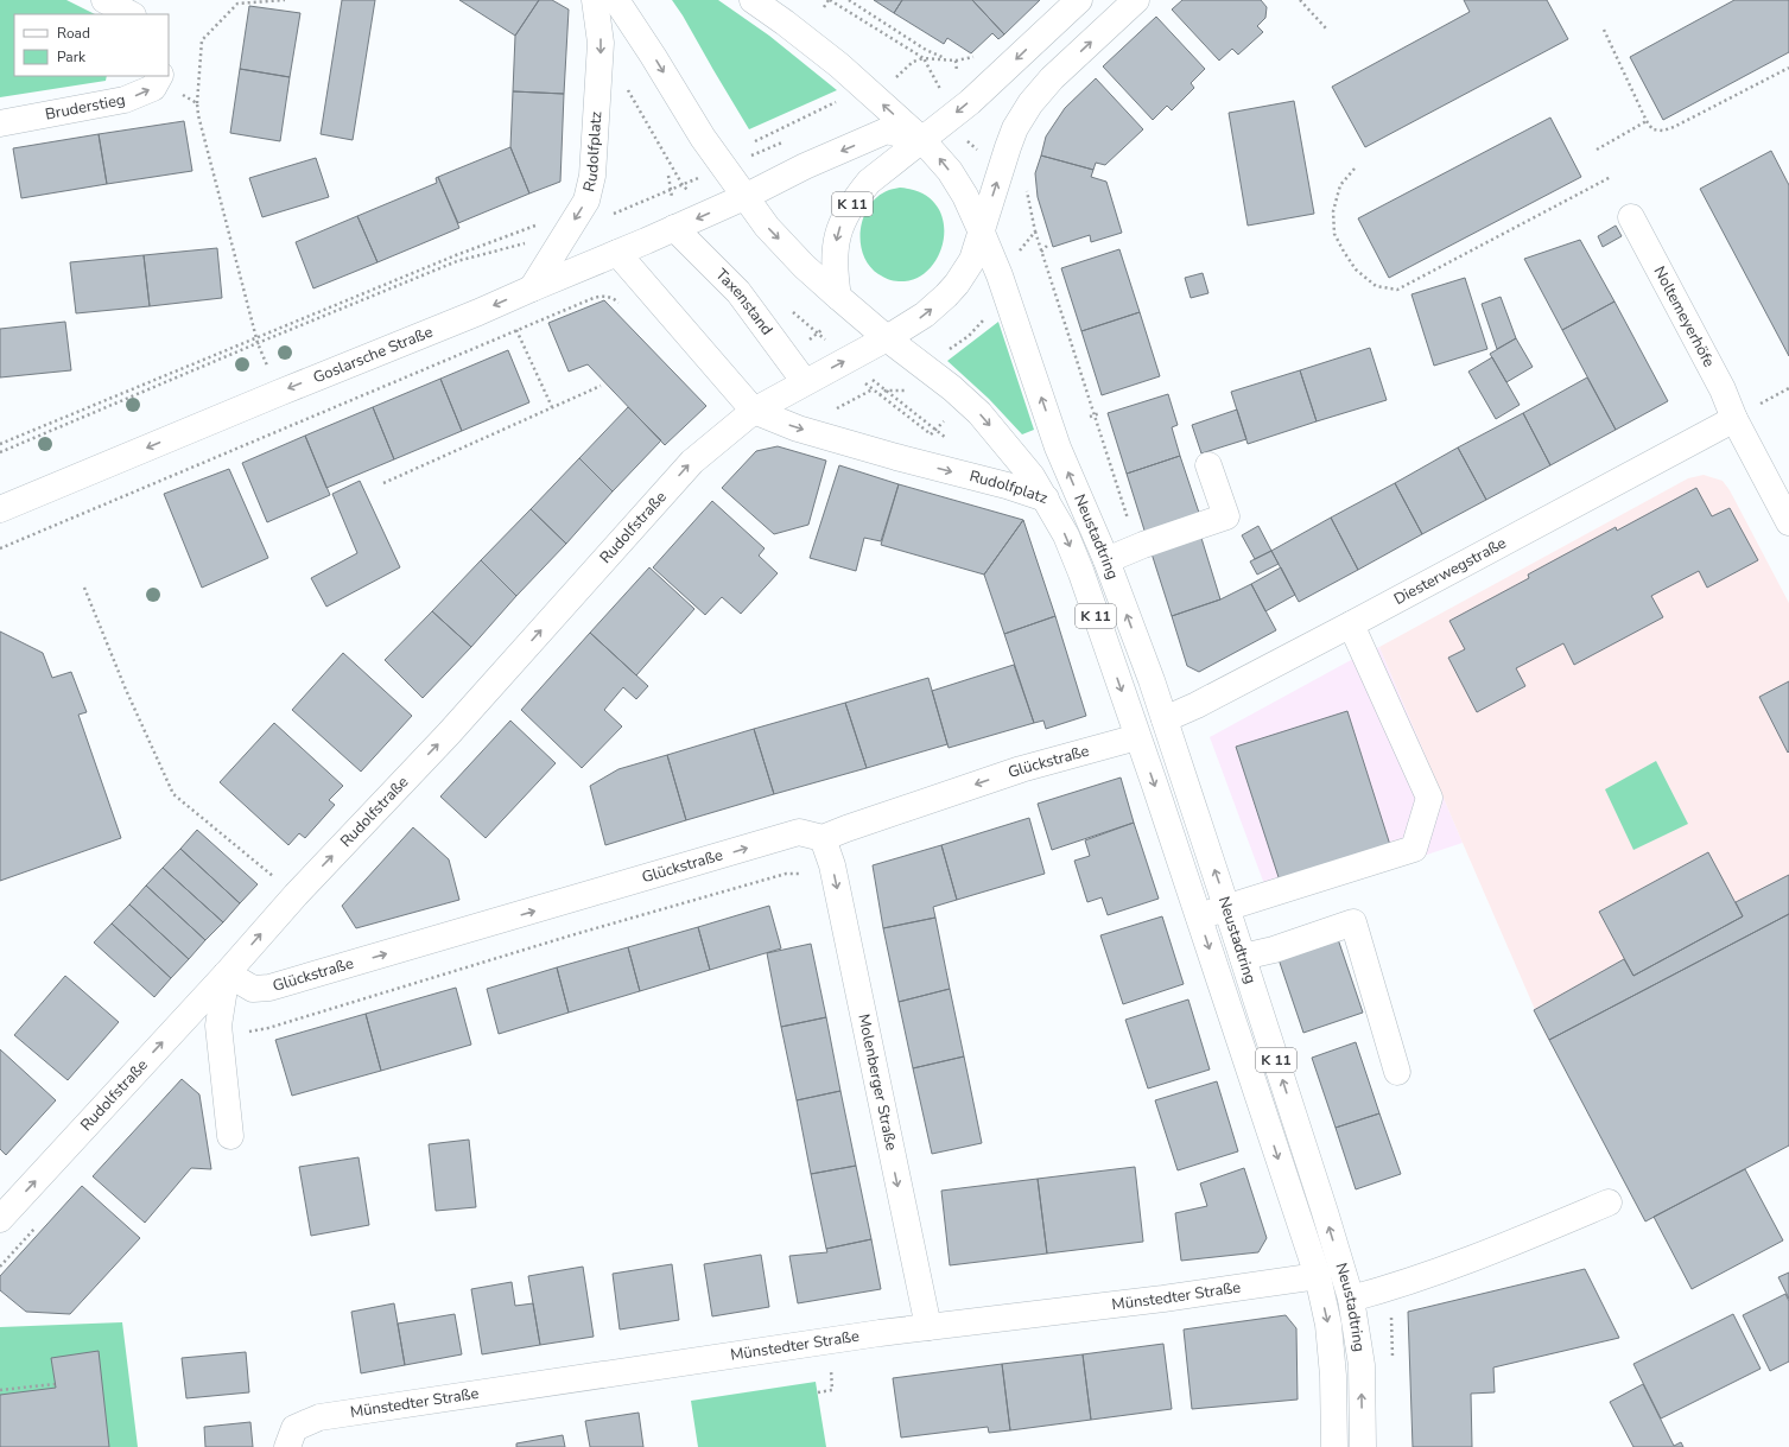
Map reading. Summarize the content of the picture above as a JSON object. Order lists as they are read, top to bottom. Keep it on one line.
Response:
{"streets":{"street":["Bruderstieg","Rudolfplatz","K 11","Taxenstand","Noltemeyerhöfe","Goslarsche Straße","Rudolfstraße","Neustadtring","Diesterwegstraße","Glückstraße","Molenberger Straße","Münstedter Straße"]},"crossings":[["Rudolfplatz","K 11"],["Rudolfplatz","Goslarsche Straße"],["Rudolfplatz","Rudolfstraße"],["Rudolfplatz","Neustadtring"],["K 11","Neustadtring"],["Taxenstand","Goslarsche Straße"],["Noltemeyerhöfe","Diesterwegstraße"],["Rudolfstraße","Glückstraße"],["Neustadtring","Diesterwegstraße"],["Neustadtring","Glückstraße"],["Neustadtring","Münstedter Straße"],["Glückstraße","Molenberger Straße"],["Molenberger Straße","Münstedter Straße"]],"one_way":["Bruderstieg","Goslarsche Straße","Rudolfstraße","Molenberger Straße"],"legend":["Road","Park"]}
